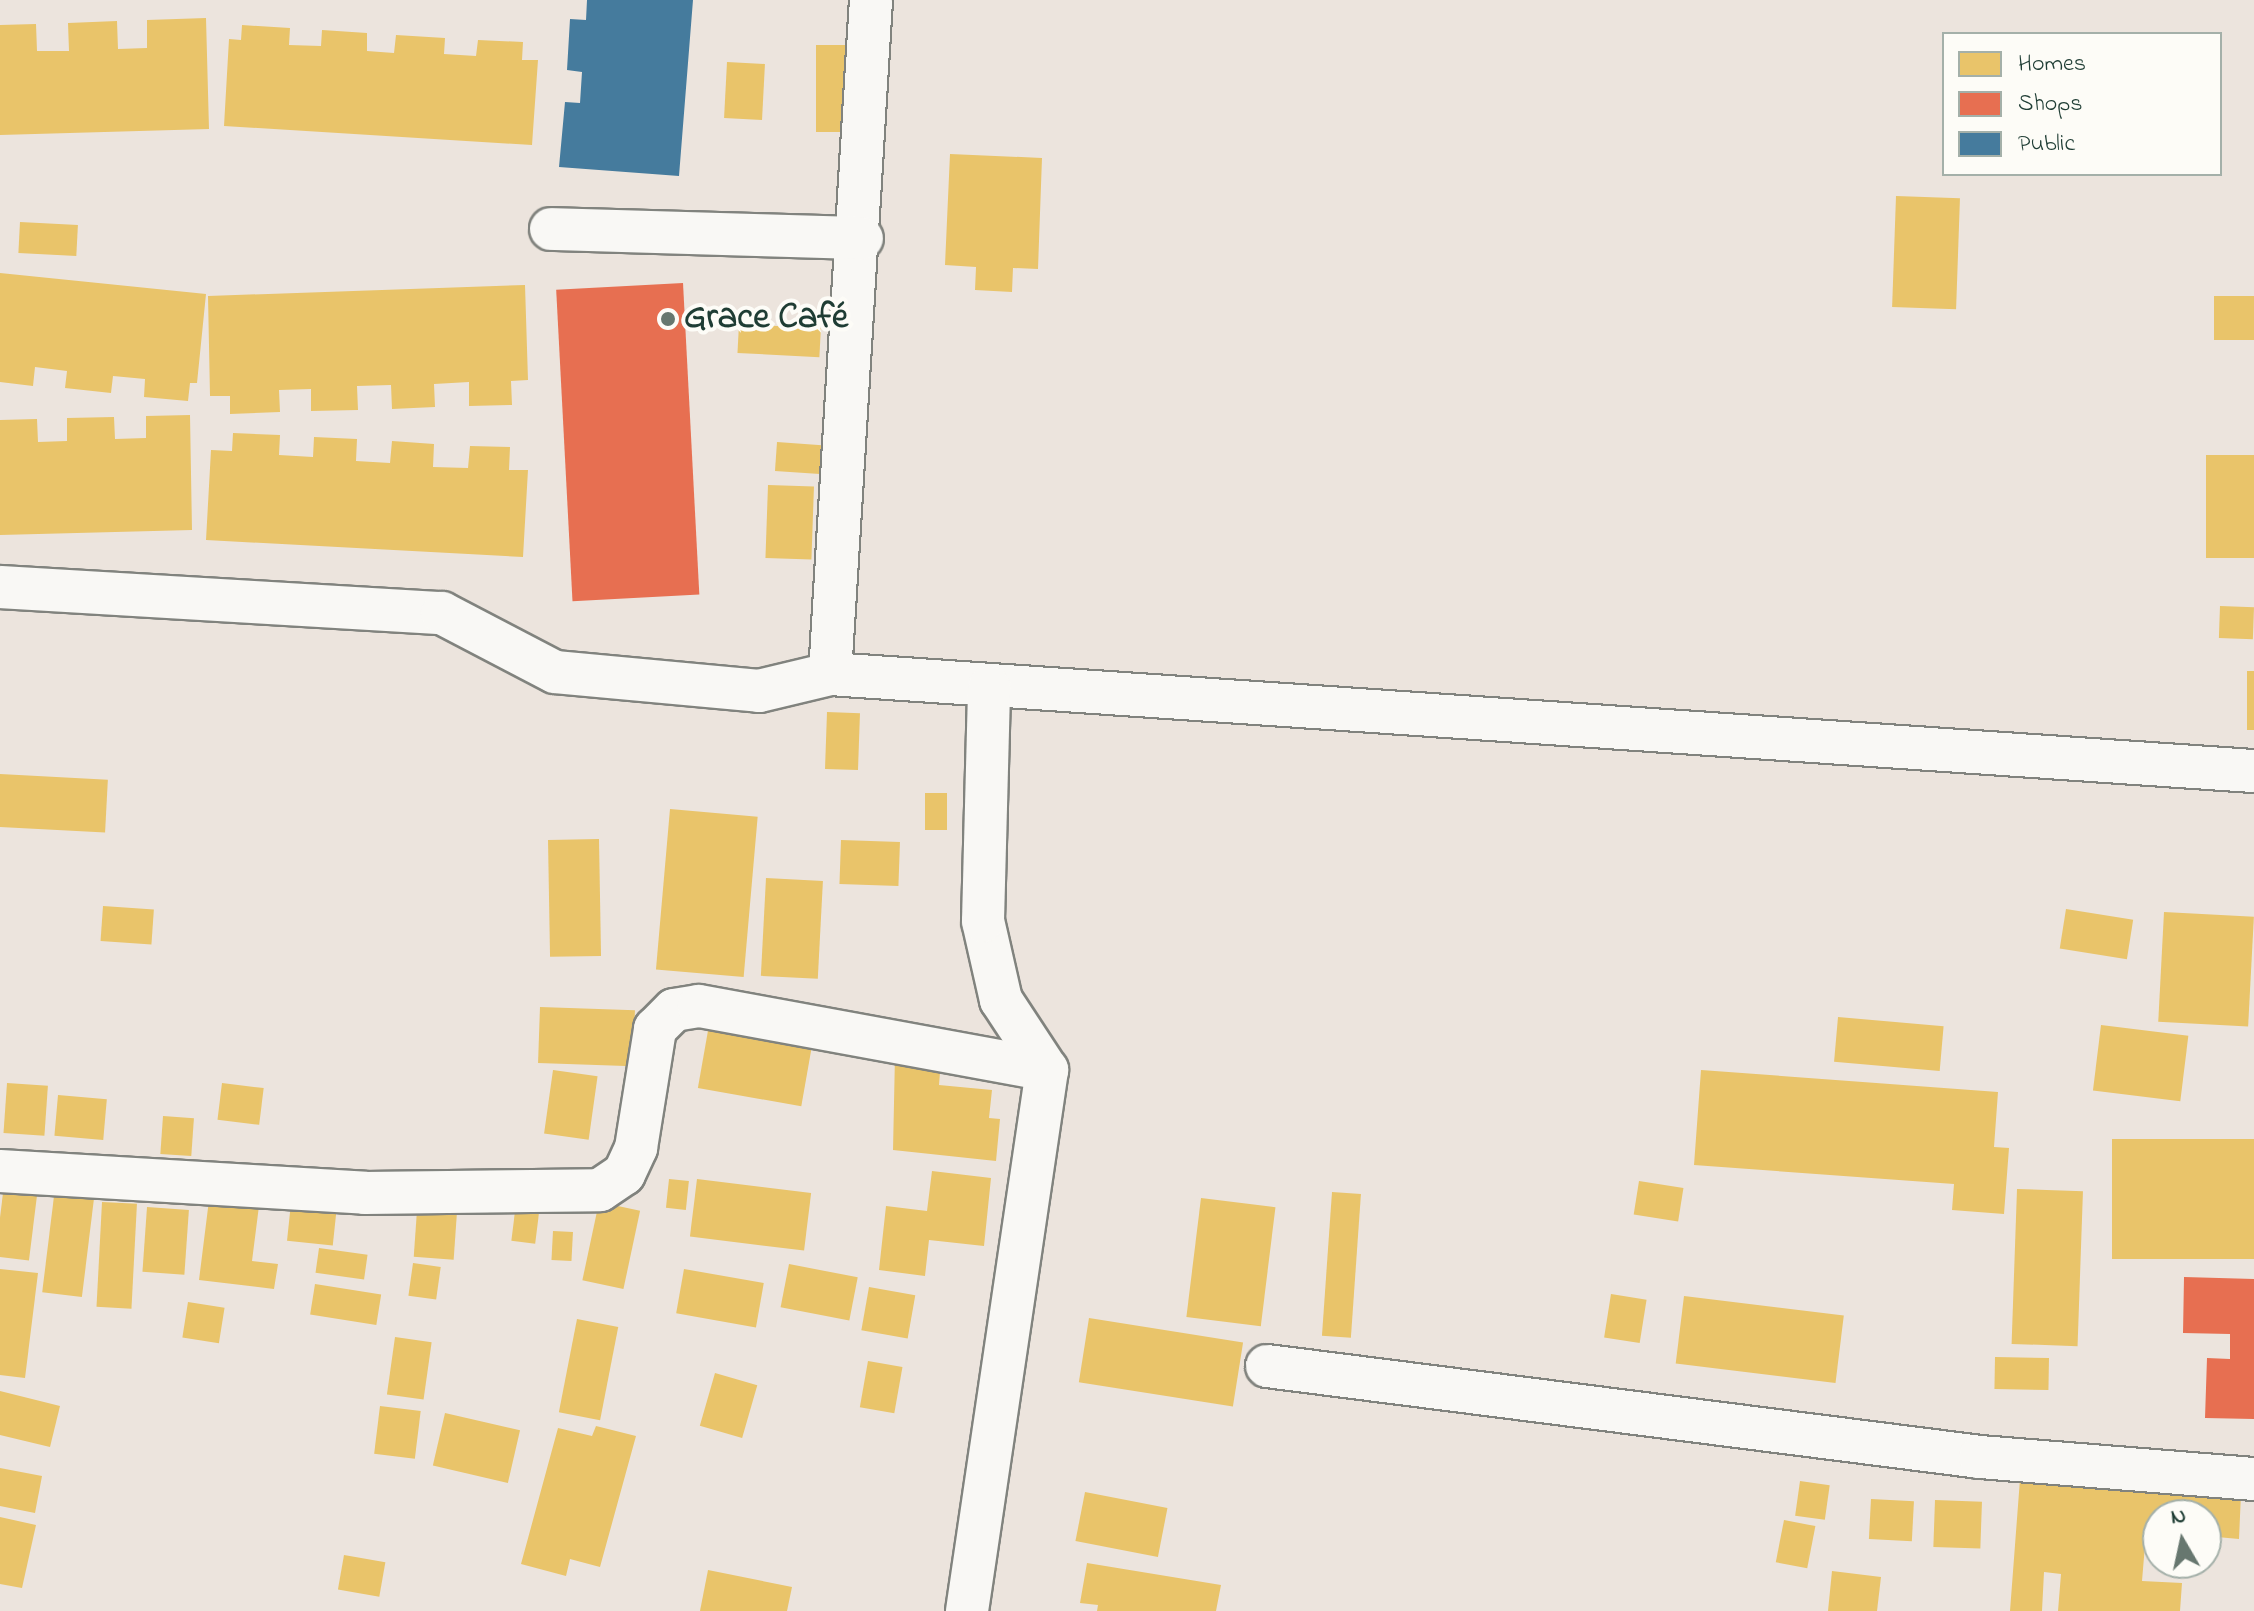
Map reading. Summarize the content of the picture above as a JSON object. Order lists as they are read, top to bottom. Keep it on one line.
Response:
{"places":["Grace Café"],"legend":["Homes","Shops","Public"],"north":"top"}
